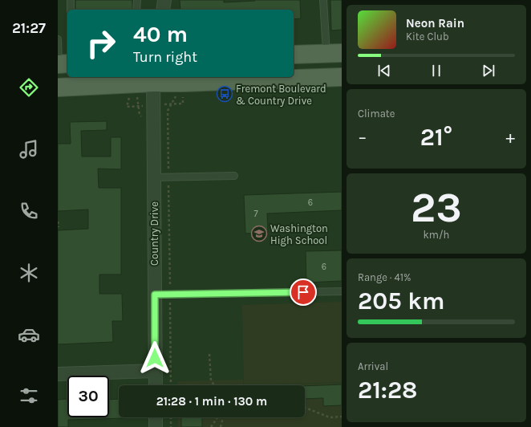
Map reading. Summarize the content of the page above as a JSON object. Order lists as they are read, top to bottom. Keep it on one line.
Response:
{"streets":{"street":["Country Drive"]},"places":{"bus stop":["Fremont Boulevard & Country Drive"],"school or university":["Washington High School"]},"house_numbers":["6","7","6"],"page":{"tabs":"21:27","turn":["40 m","Turn right"],"song":["Neon Rain","Kite Club"],"tile":["Climate",["23","km/h"],["Range · 41%","205 km"],["Arrival","21:28"]],"heat":["−","21°","+"],"limit":"30","trip":"21:28 · 1 min · 130 m"}}
